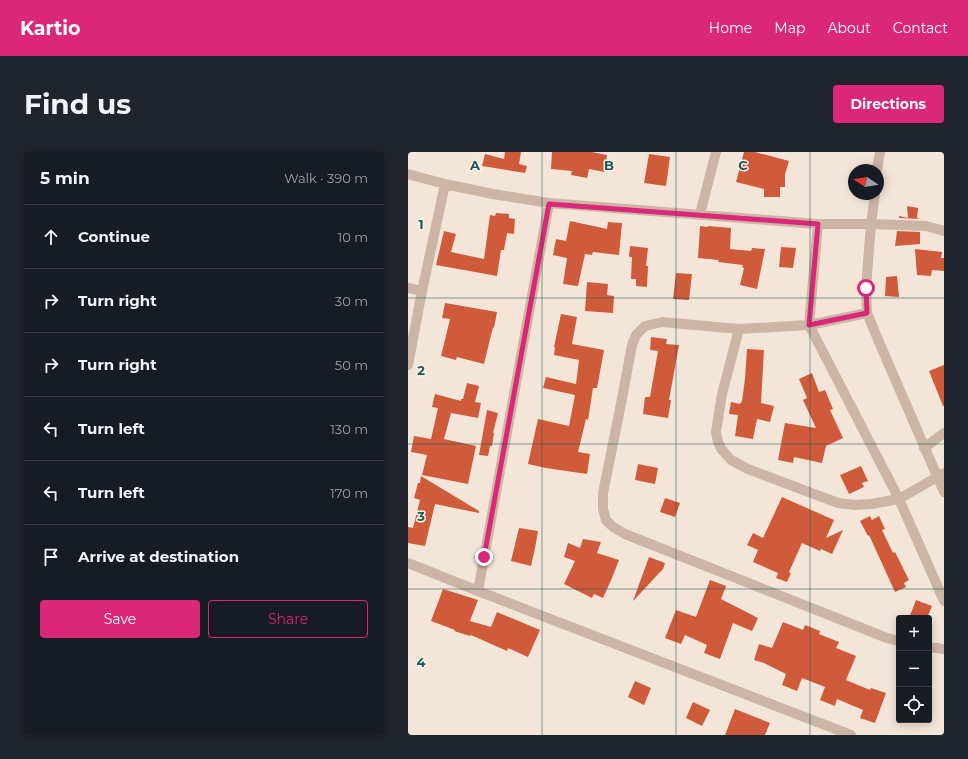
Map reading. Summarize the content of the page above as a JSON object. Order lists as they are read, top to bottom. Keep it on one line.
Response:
{"north":"left","page":{"header":"Kartio","nav":["Home","Map","About","Contact"],"buttons":["Directions",["Save","Share"]],"title":"Find us","heading":["5 min","Walk · 390 m"],"list":[["Continue","10 m"],["Turn right","30 m"],["Turn right","50 m"],["Turn left","130 m"],["Turn left","170 m"],"Arrive at destination"],"map_buttons":["+","−"]},"grid":{"columns":["A","B","C"],"rows":["1","2","3","4"]}}
